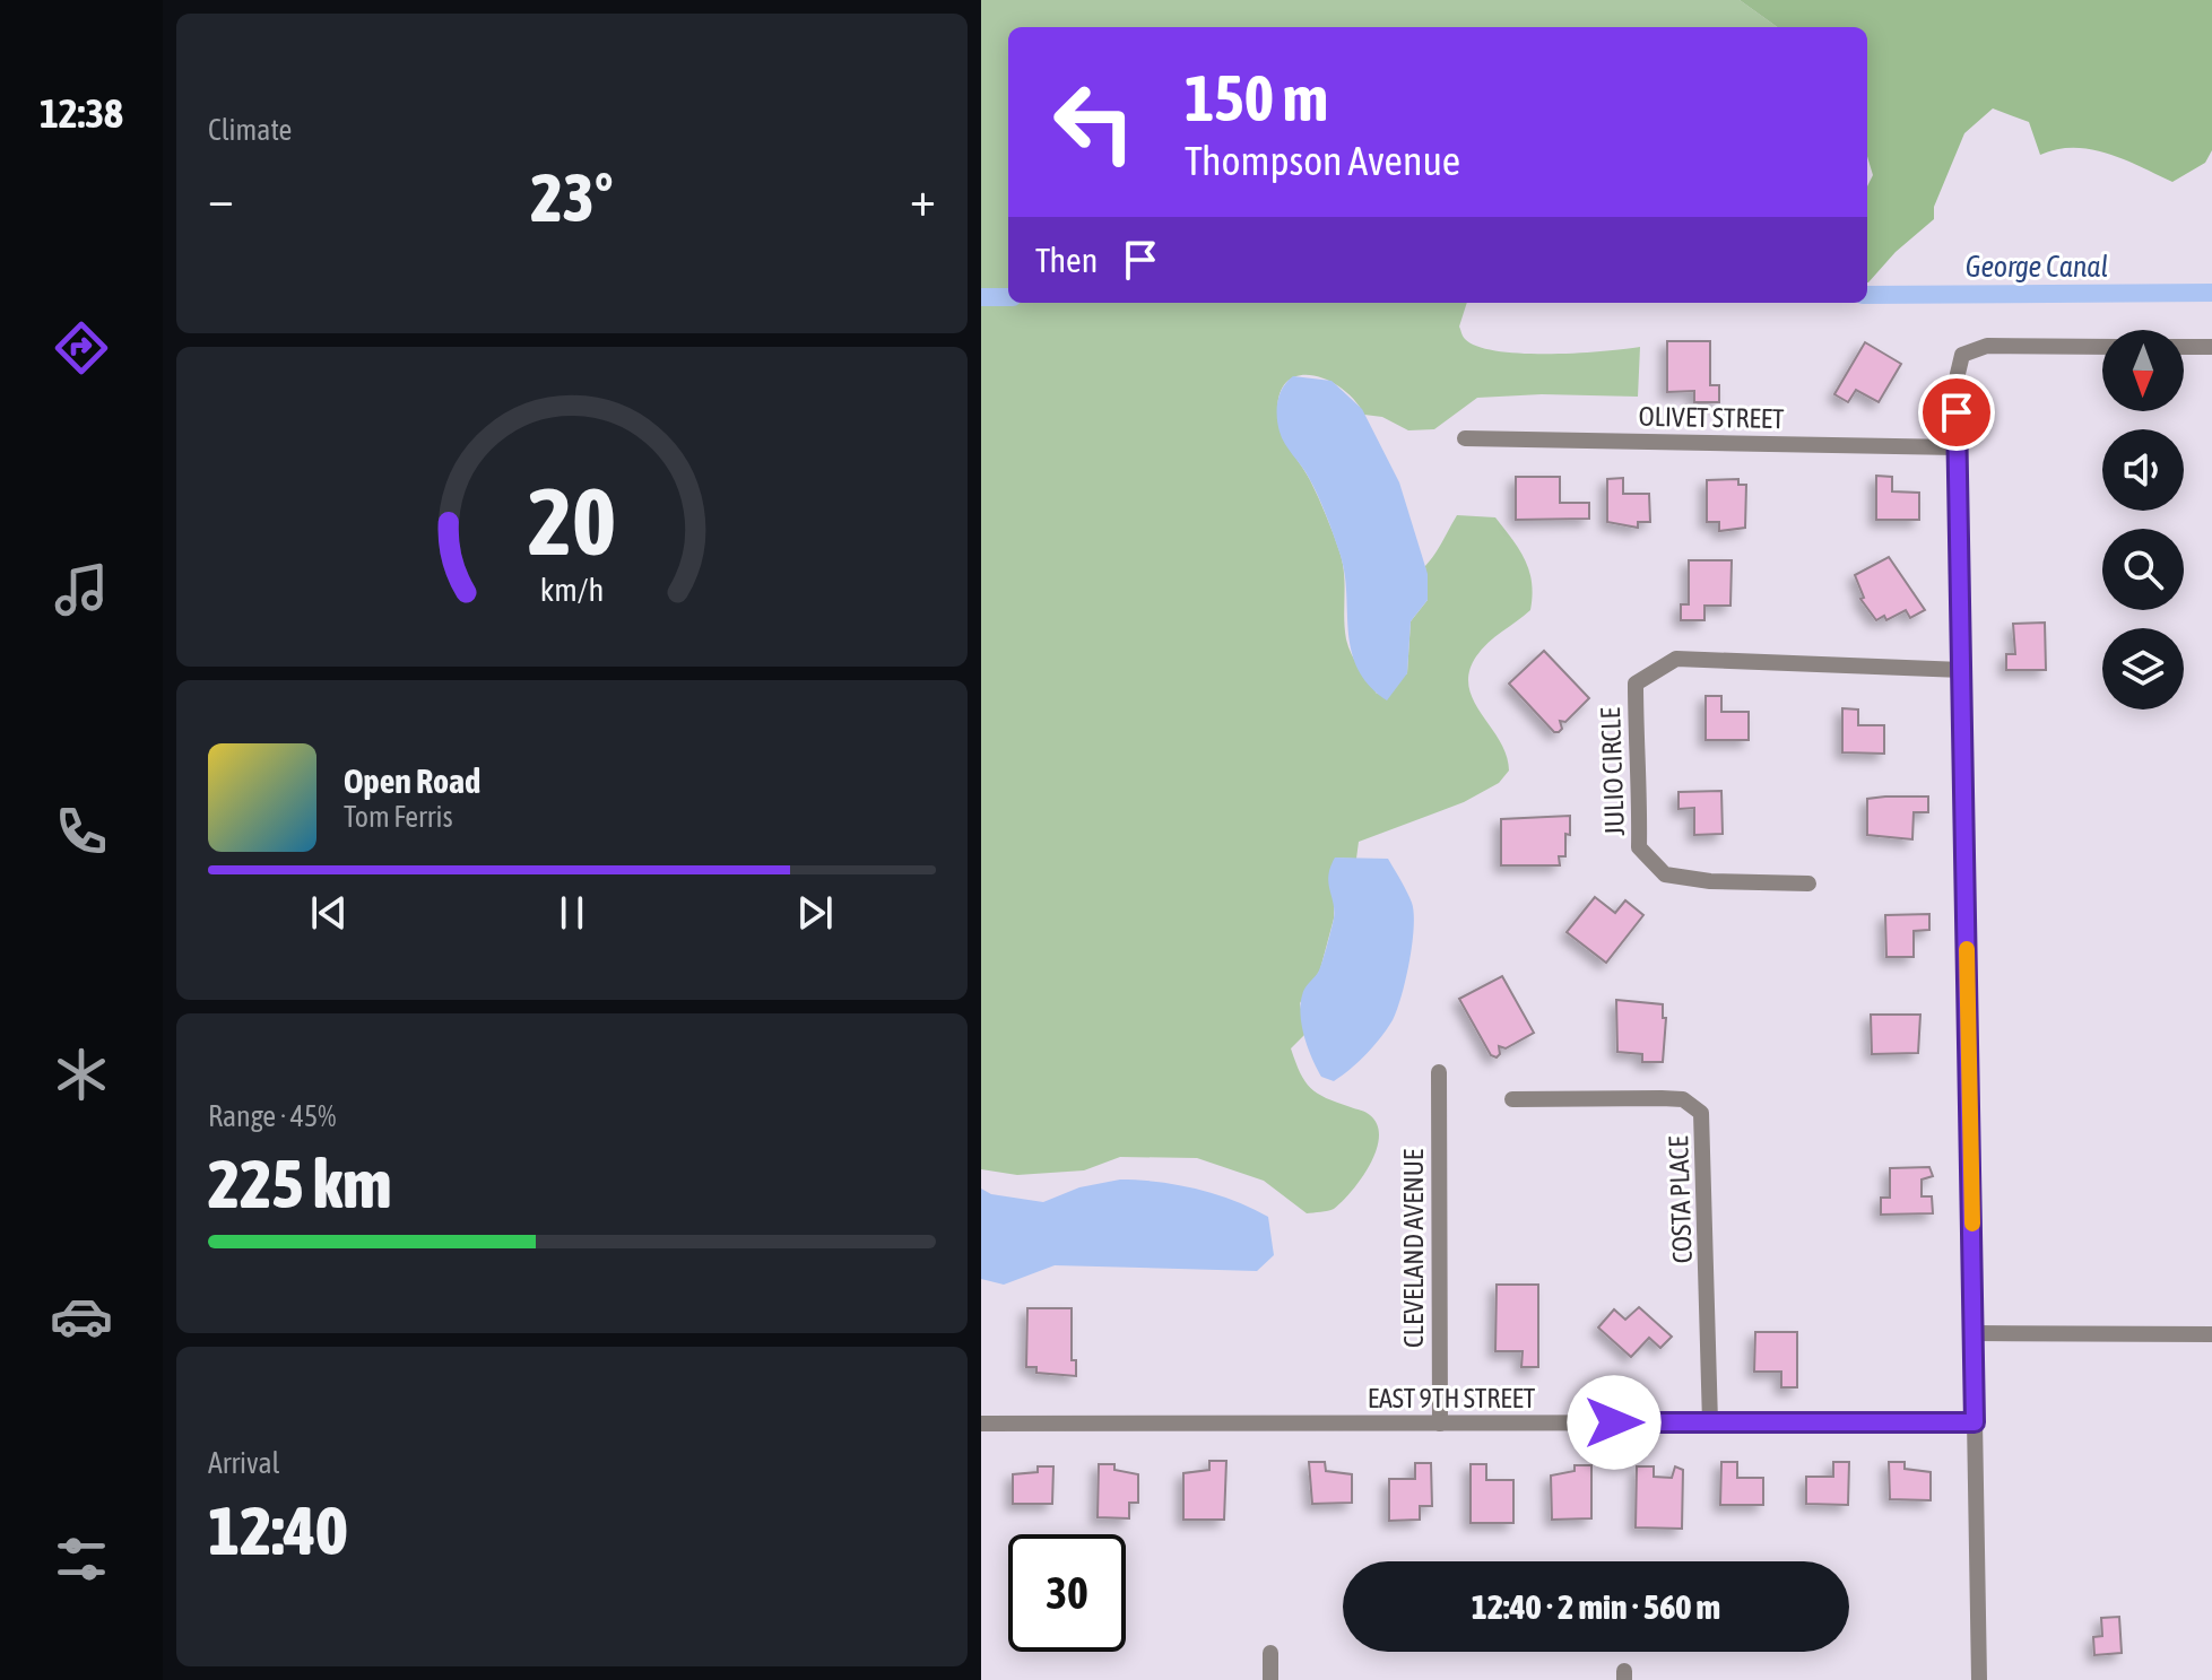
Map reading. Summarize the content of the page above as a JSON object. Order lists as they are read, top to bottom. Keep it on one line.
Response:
{"streets":{"street":["OLIVET STREET","JULIO CIRCLE","COSTA PLACE","CLEVELAND AVENUE","EAST 9TH STREET"]},"crossings":[["COSTA PLACE","EAST 9TH STREET"],["CLEVELAND AVENUE","EAST 9TH STREET"]],"water":["George Canal"],"north":"bottom","page":{"tabs":"12:38","tile":["Climate",["Range · 45%","225 km"],["Arrival","12:40"]],"turn":["150 m","Thompson Avenue"],"heat":["−","23°","+"],"then":"Then","song":["Open Road","Tom Ferris"],"limit":"30","trip":"12:40 · 2 min · 560 m","gauge":["20","km/h"]}}
